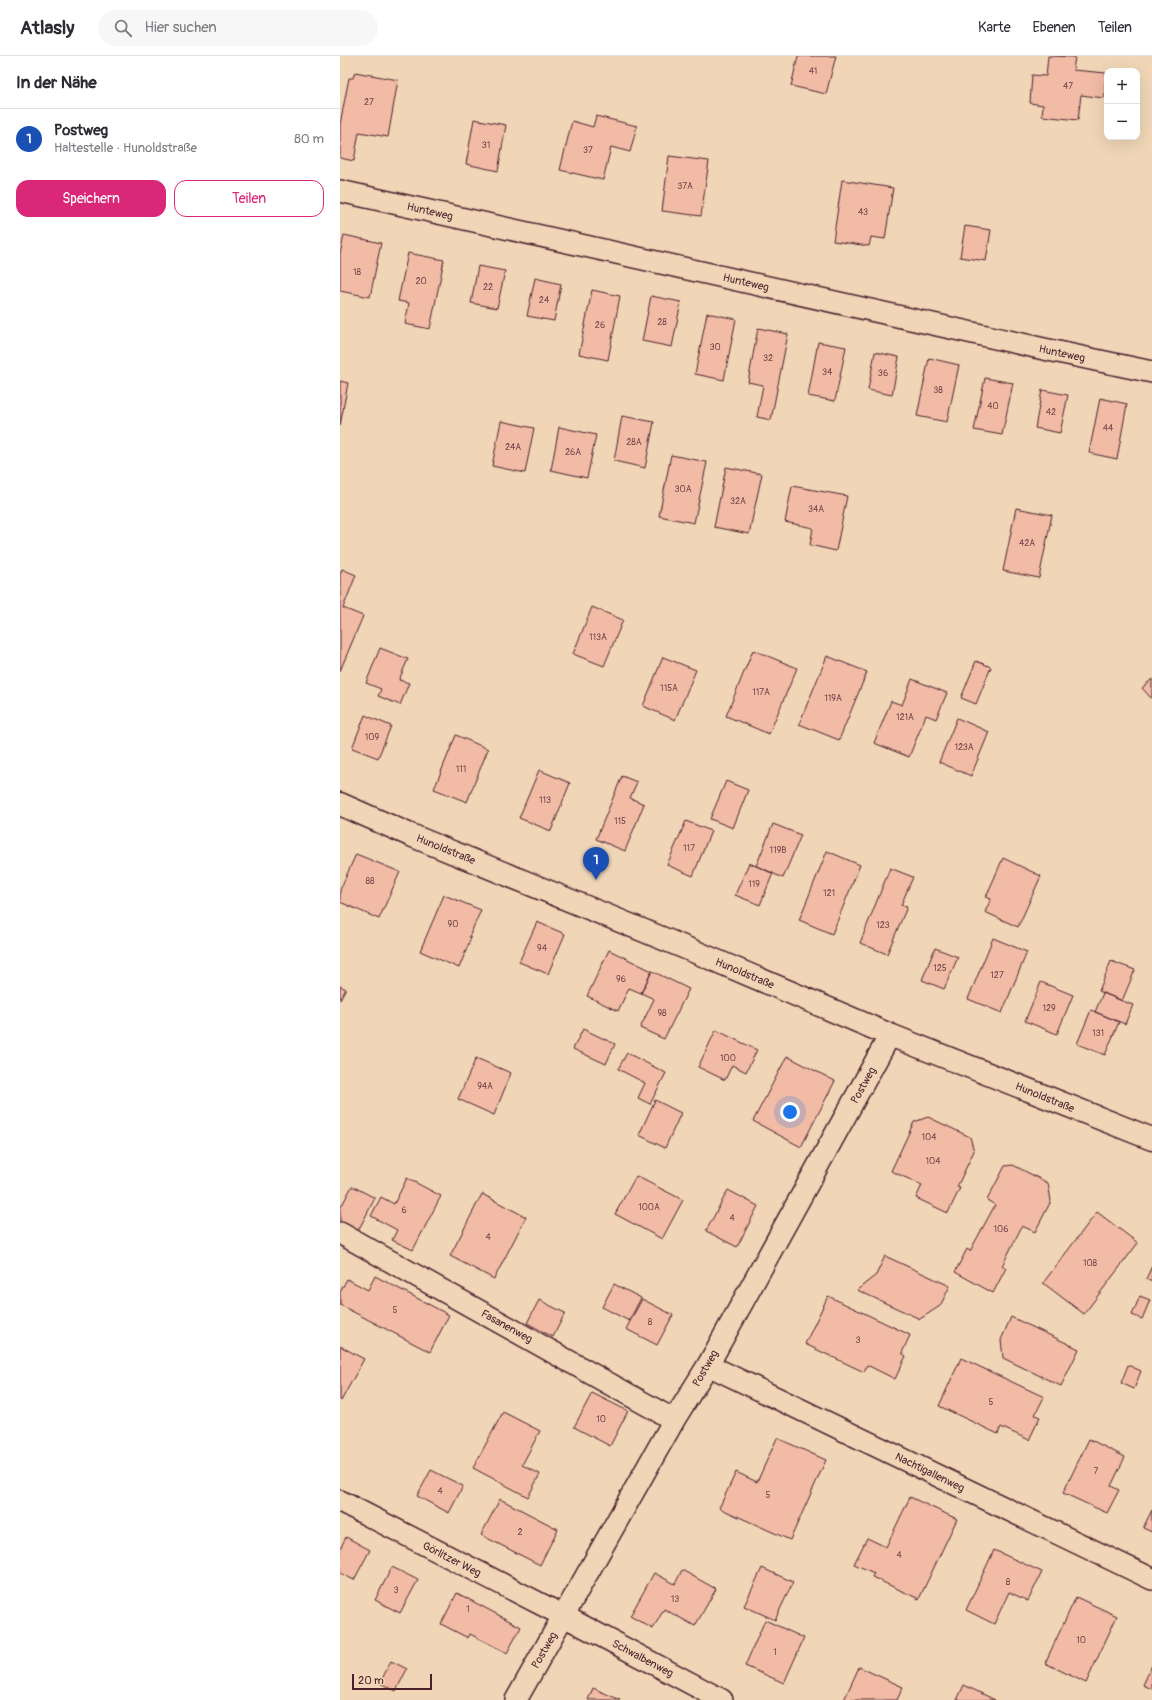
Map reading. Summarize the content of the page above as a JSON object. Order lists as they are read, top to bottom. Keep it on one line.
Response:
{"streets":{"street":["Hunteweg","Hunoldstraße","Postweg","Fasanenweg","Nachtigallenweg","Görlitzer Weg","Schwalbenweg"]},"crossings":[["Hunoldstraße","Postweg"],["Postweg","Fasanenweg"],["Postweg","Nachtigallenweg"],["Postweg","Görlitzer Weg"],["Postweg","Schwalbenweg"],["Görlitzer Weg","Schwalbenweg"]],"house_numbers":["41","47","27","31","37","37A","43","18","20","22","24","28","26","30","32","34","36","38","40","42","44","28A","24A","26A","30A","32A","34A","42A","113A","115A","117A","119A","121A","109","123A","111","113","115","117","119B","88","119","121","90","123","94","125","127","96","129","98","131","100","94A","104","104","100A","6","4","106","4","108","5","8","3","5","10","7","4","5","2","4","8","3","13","1","10","1"],"scale_bar":"20 m","page":{"header":"Atlasly","search":"Hier suchen","nav":["Karte","Ebenen","Teilen"],"heading":"In der Nähe","map_buttons":["+","−"],"list":[{"mark":"1","name":"Postweg","note":"Haltestelle · Hunoldstraße","value":"80 m"}],"buttons":["Speichern","Teilen"],"pins":"1","scale":"20 m"}}
